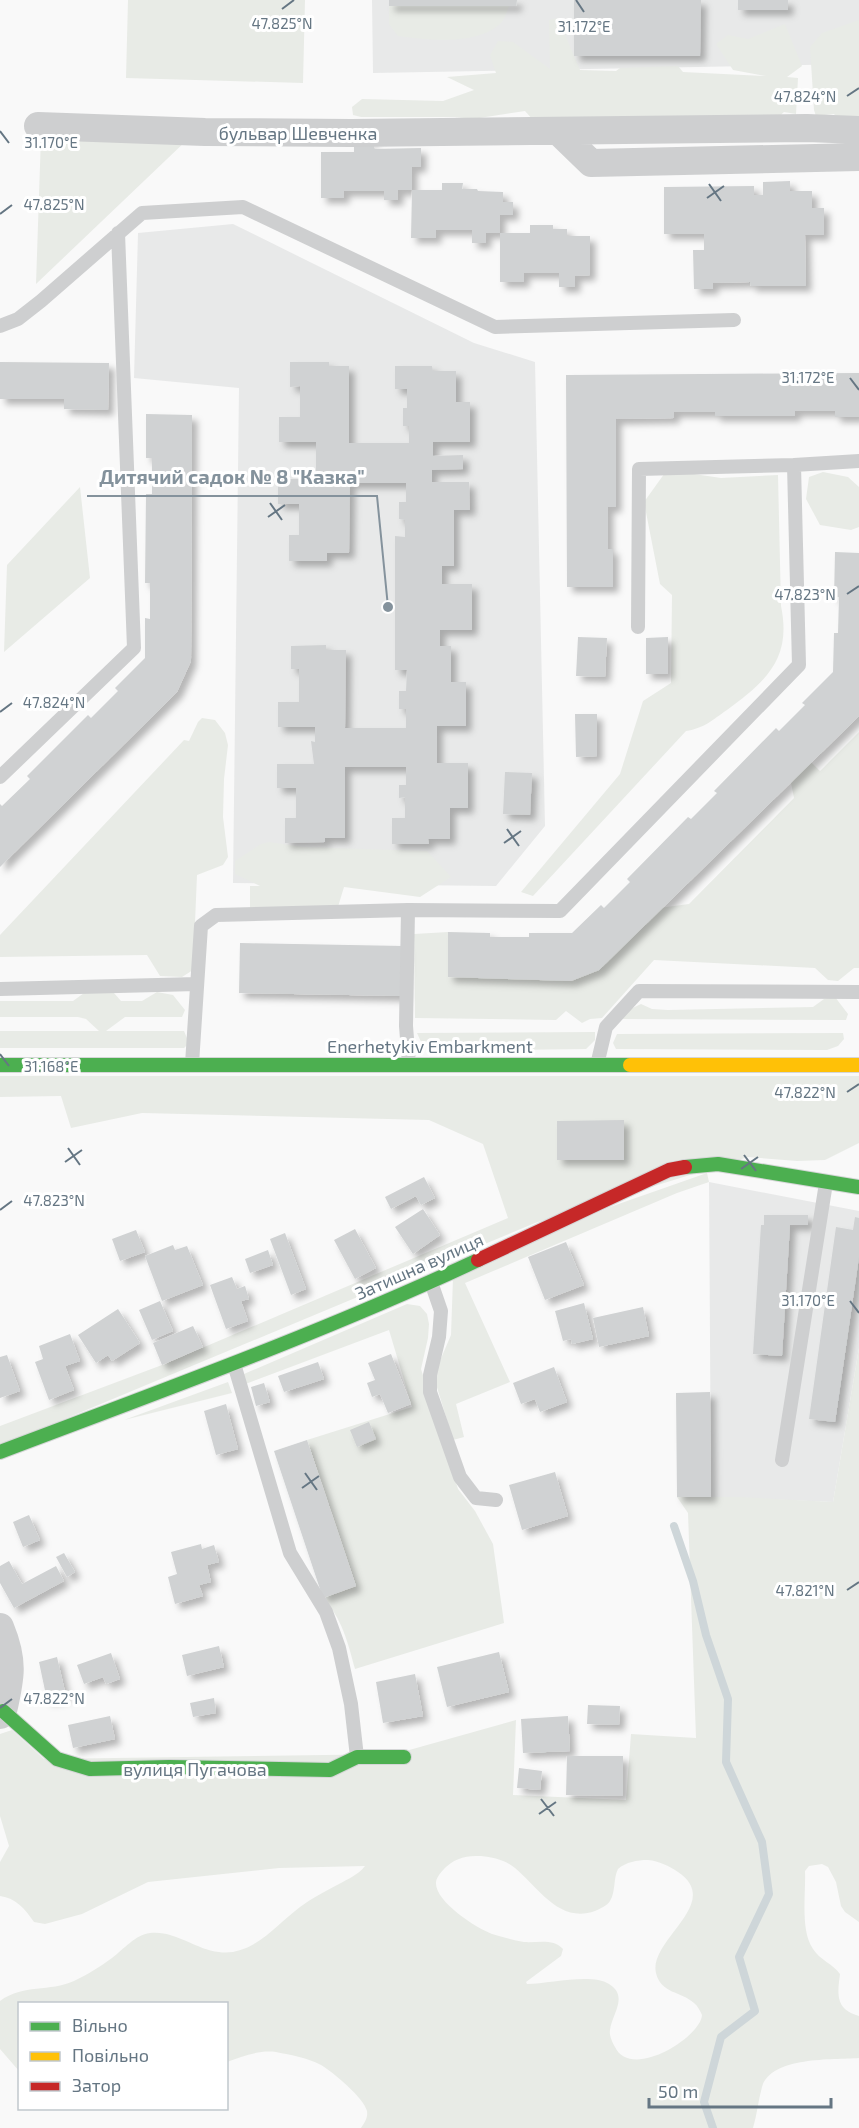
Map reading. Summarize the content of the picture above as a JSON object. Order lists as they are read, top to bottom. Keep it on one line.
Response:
{"streets":{"street":["бульвар Шевченка","Enerhetykiv Embarkment","Затишна вулиця","вулиця Пугачова"]},"places":["Дитячий садок № 8 \"Казка\""],"legend":["Вільно","Повільно","Затор"],"scale_bar":"50 m","coordinates":["47.825°N","31.172°E","47.824°N","31.170°E","47.823°N","31.168°E","47.822°N","47.821°N"]}
